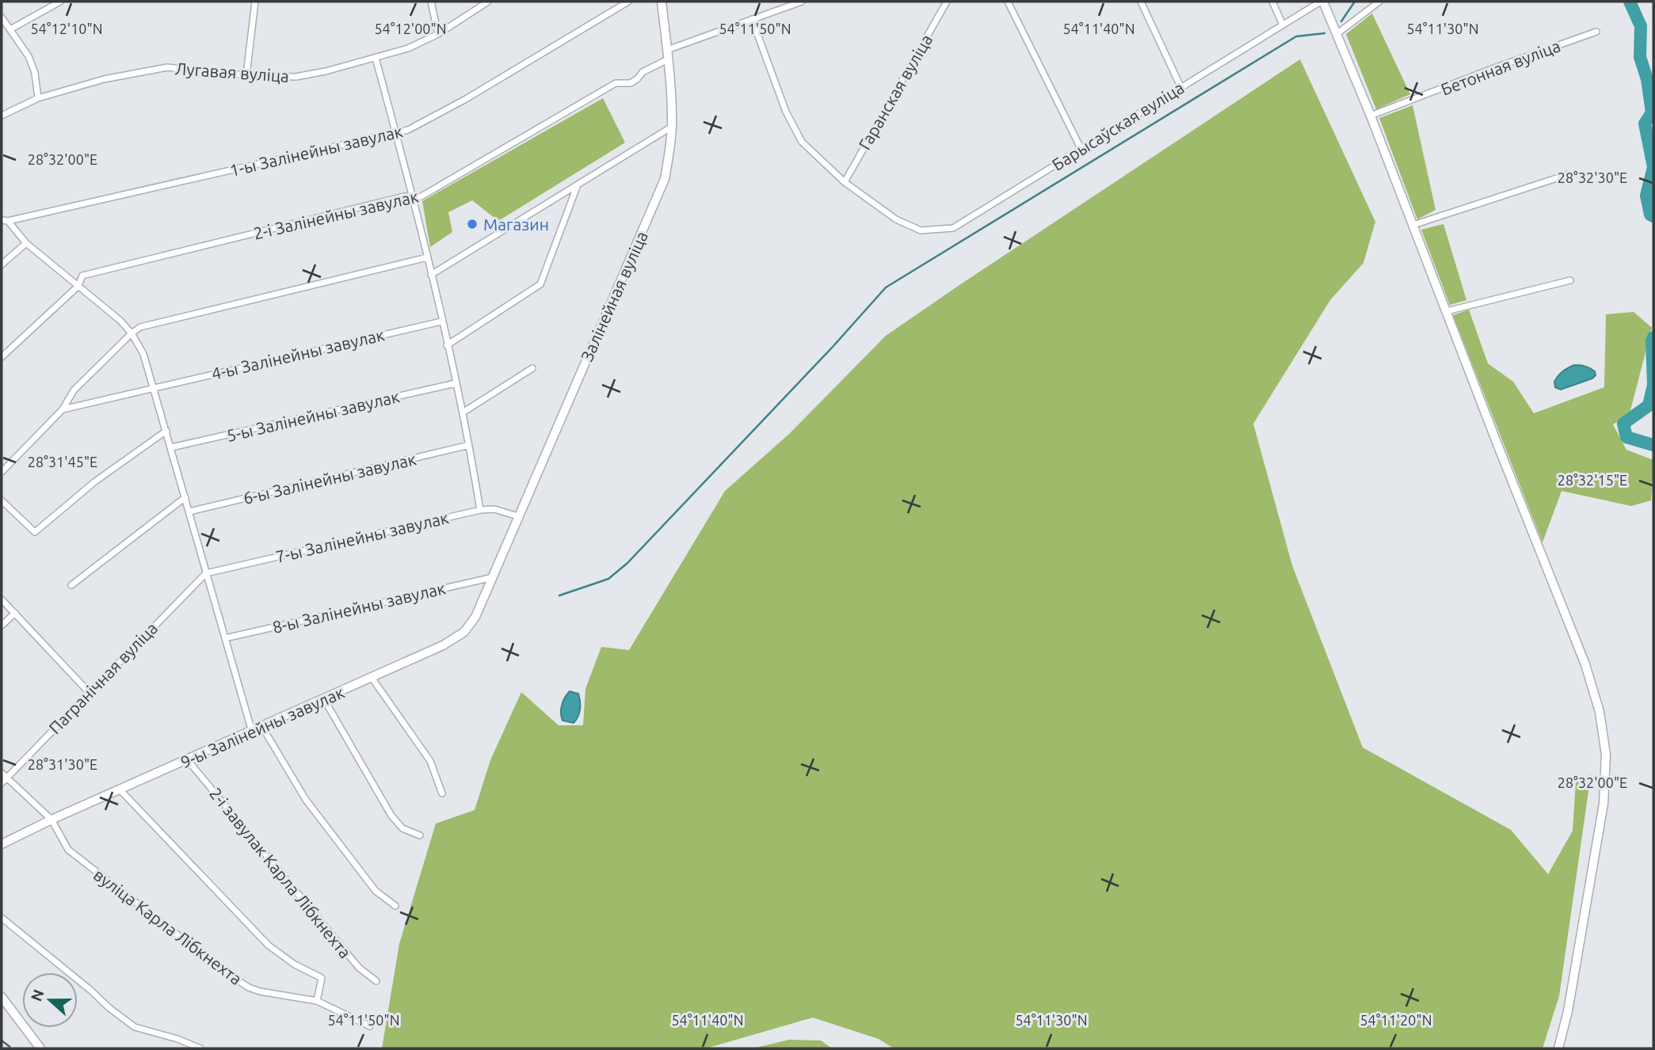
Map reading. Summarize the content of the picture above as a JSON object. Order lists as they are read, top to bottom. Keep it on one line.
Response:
{"streets":{"street":["Бетонная вуліца","Лугавая вуліца","Гаранская вуліца","Барысаўская вуліца","1-ы Залінейны завулак","2-і Залінейны завулак","Залінейная вуліца","4-ы Залінейны завулак","5-ы Залінейны завулак","6-ы Залінейны завулак","7-ы Залінейны завулак","8-ы Залінейны завулак","Пагранічная вуліца","9-ы Залінейны завулак","2-і завулак Карла Лібкнехта","вуліца Карла Лібкнехта"]},"crossings":[["Гаранская вуліца","Барысаўская вуліца"],["2-і Залінейны завулак","Залінейная вуліца"],["Залінейная вуліца","7-ы Залінейны завулак"],["Залінейная вуліца","8-ы Залінейны завулак"],["Залінейная вуліца","9-ы Залінейны завулак"],["7-ы Залінейны завулак","Пагранічная вуліца"],["8-ы Залінейны завулак","9-ы Залінейны завулак"],["Пагранічная вуліца","вуліца Карла Лібкнехта"],["9-ы Залінейны завулак","2-і завулак Карла Лібкнехта"],["9-ы Залінейны завулак","вуліца Карла Лібкнехта"]],"places":["Магазин"],"north":"left","coordinates":["54°12'10\"N","54°12'00\"N","54°11'50\"N","54°11'40\"N","54°11'30\"N","28°32'00\"E","28°32'30\"E","28°31'45\"E","28°32'15\"E","28°31'30\"E","54°11'20\"N"]}
